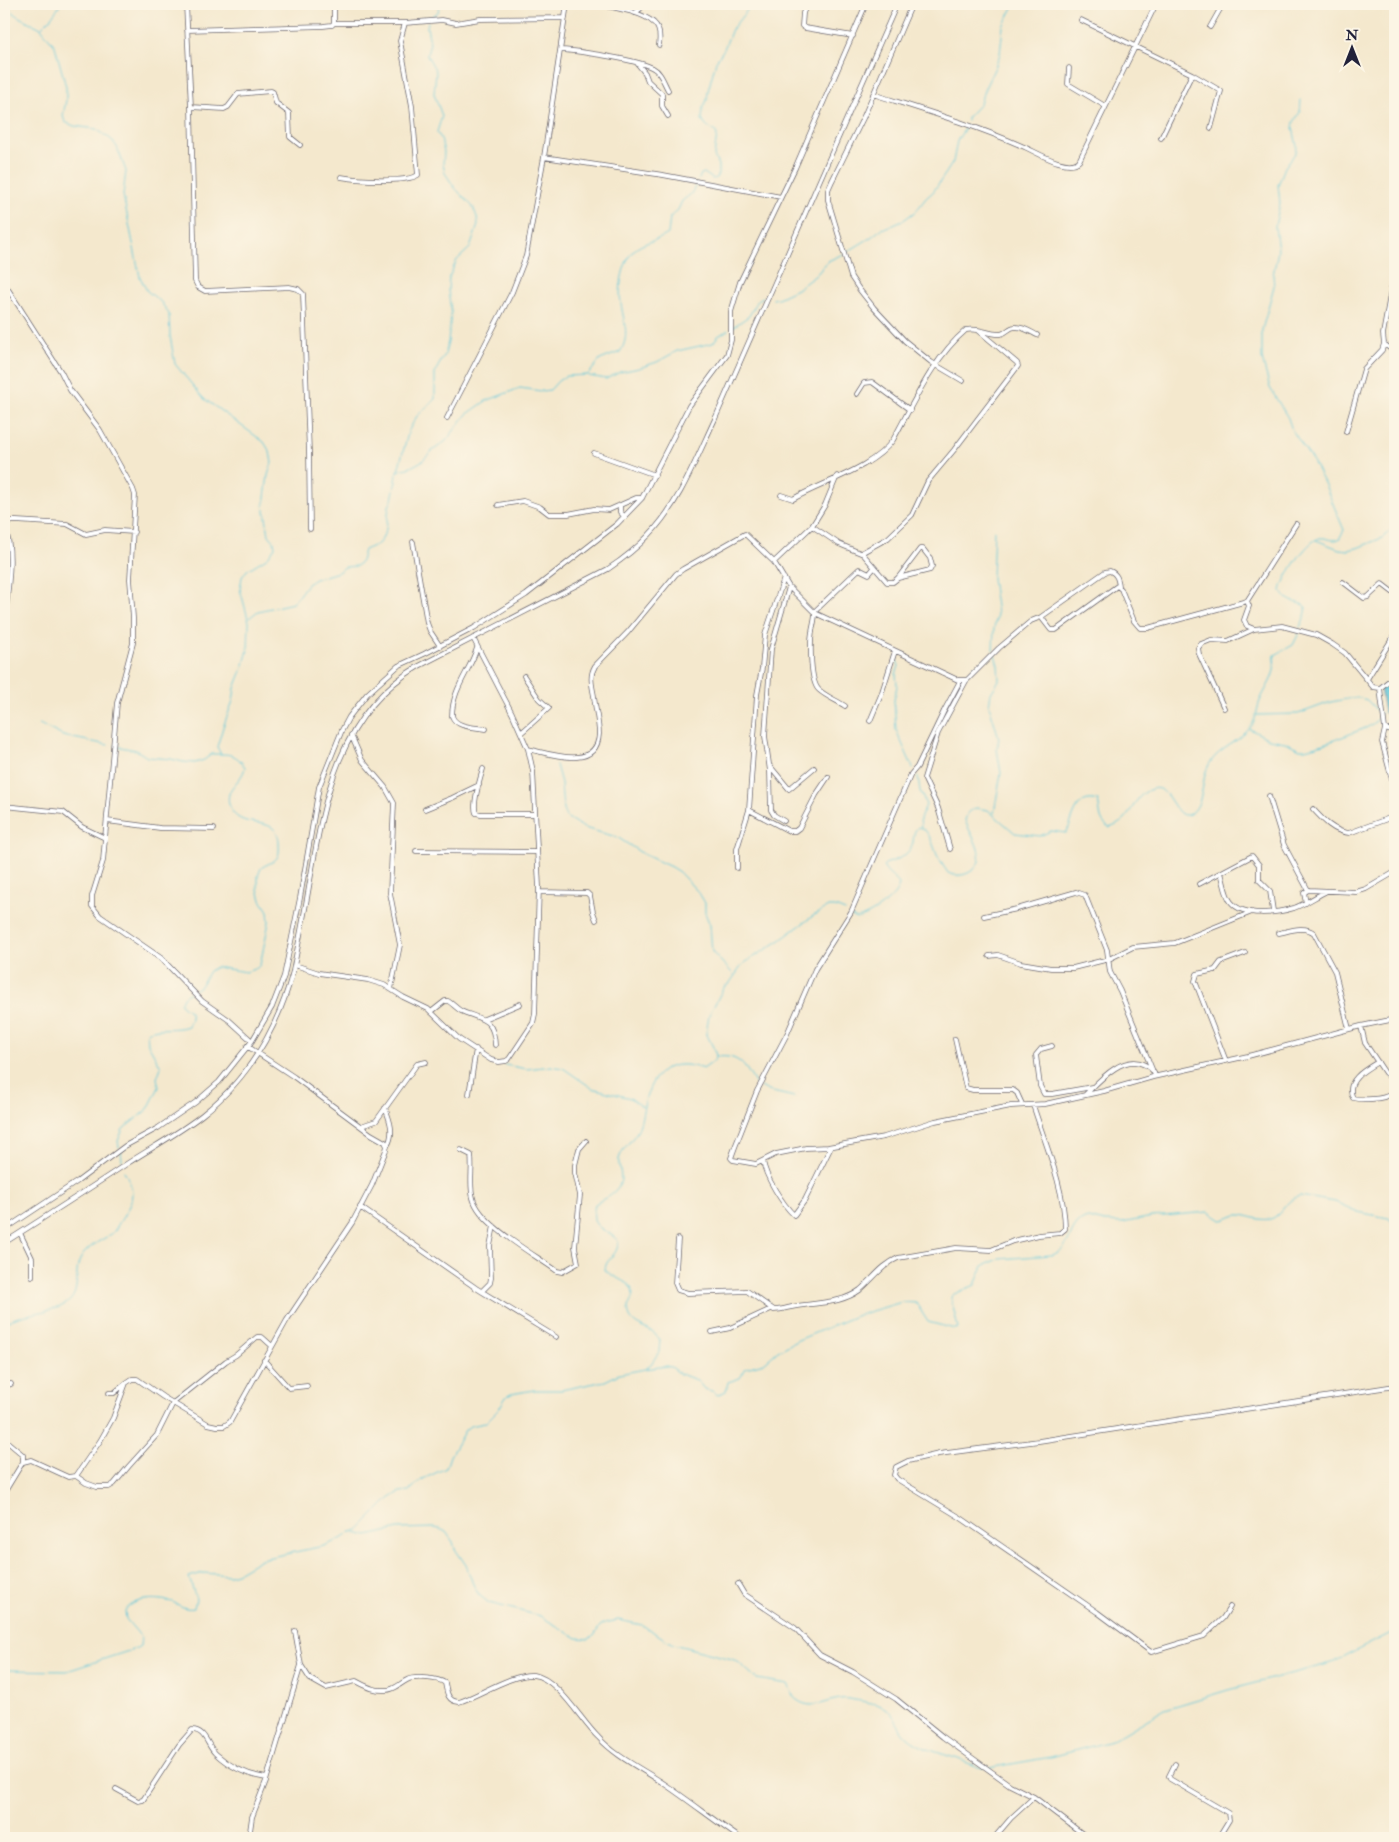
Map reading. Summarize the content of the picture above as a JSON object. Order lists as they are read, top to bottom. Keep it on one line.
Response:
{"north":"top"}
